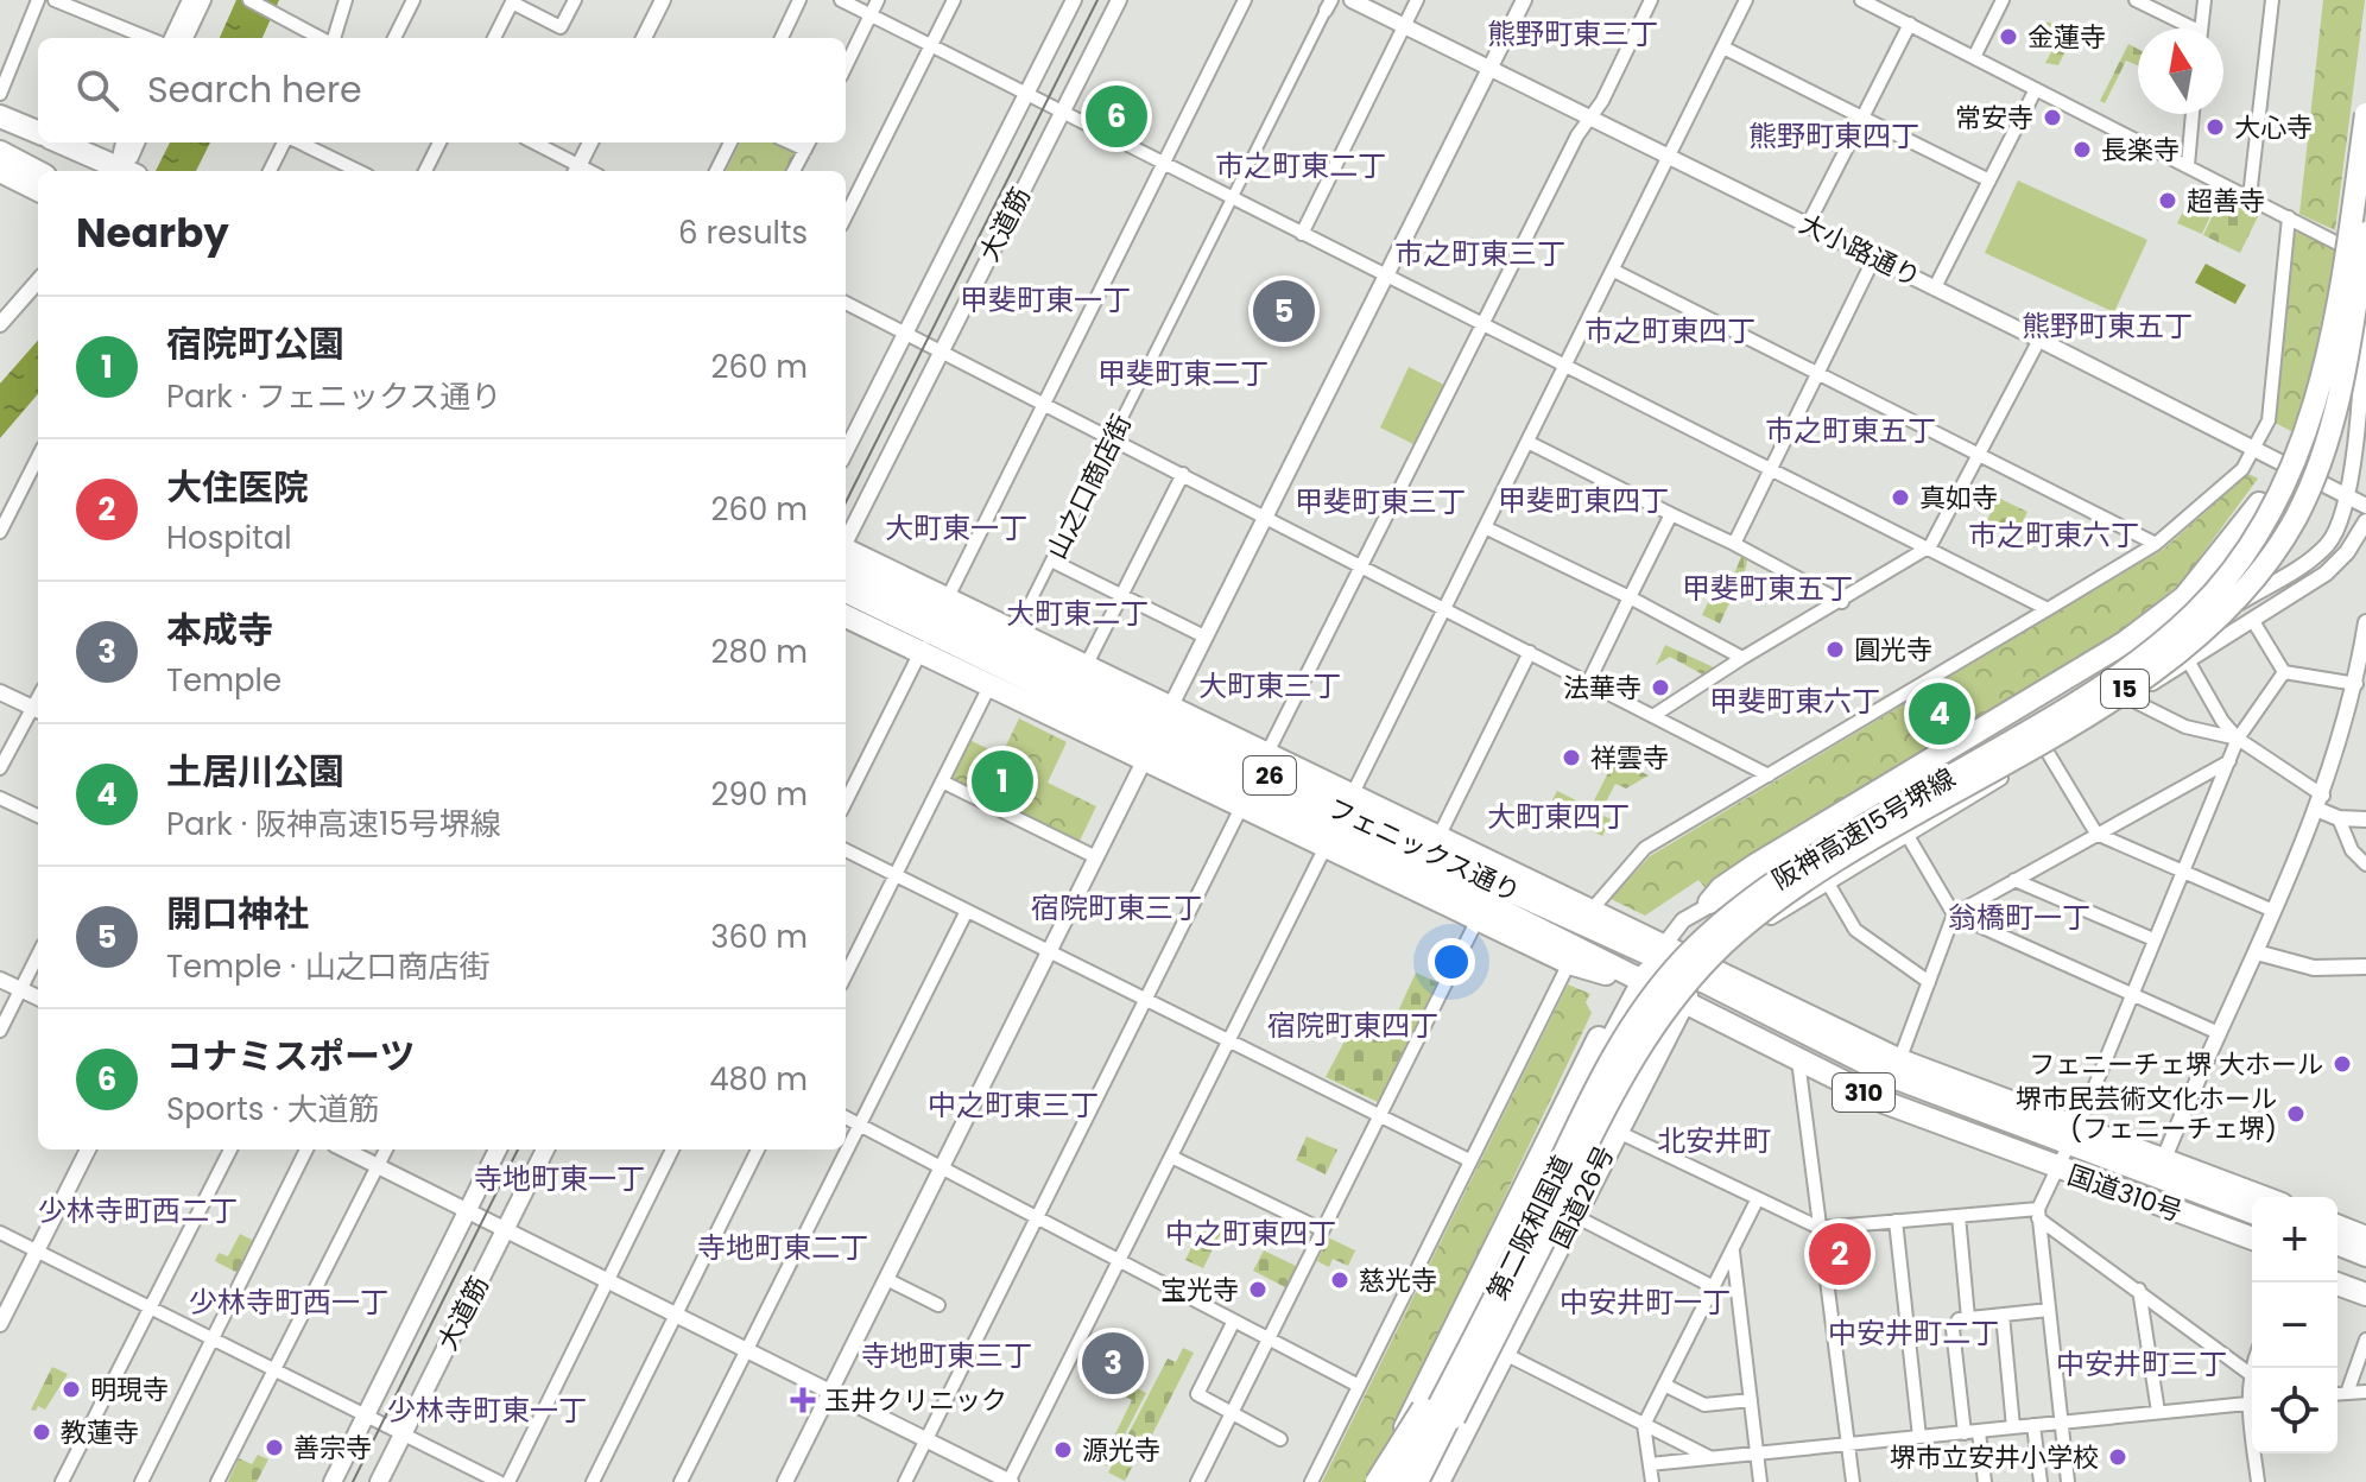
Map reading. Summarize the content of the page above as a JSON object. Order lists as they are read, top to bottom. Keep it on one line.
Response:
{"streets":{"highway":["15","26","阪神高速15号堺線","フェニックス通り","310","国道310号","国道26号","第二阪和国道"],"main road":["大道筋"],"street":["大小路通り","山之口商店街"]},"crossings":[["山之口商店街","26"],["山之口商店街","フェニックス通り"],["15","阪神高速15号堺線"],["26","フェニックス通り"],["26","国道26号"],["阪神高速15号堺線","フェニックス通り"],["阪神高速15号堺線","310"],["阪神高速15号堺線","国道310号"],["阪神高速15号堺線","国道26号"],["阪神高速15号堺線","第二阪和国道"],["フェニックス通り","310"],["フェニックス通り","国道310号"],["フェニックス通り","国道26号"],["フェニックス通り","第二阪和国道"],["310","国道310号"],["310","国道26号"],["310","第二阪和国道"],["国道310号","国道26号"],["国道310号","第二阪和国道"],["国道26号","第二阪和国道"]],"districts":["熊野町東三丁","熊野町東四丁","市之町東二丁","市之町東三丁","甲斐町東一丁","熊野町東五丁","市之町東四丁","甲斐町東二丁","市之町東五丁","甲斐町東四丁","甲斐町東三丁","大町東一丁","市之町東六丁","甲斐町東五丁","大町東二丁","大町東三丁","甲斐町東六丁","大町東四丁","宿院町東三丁","翁橋町一丁","宿院町東四丁","中之町東三丁","北安井町","寺地町東一丁","少林寺町西二丁","中之町東四丁","寺地町東二丁","少林寺町西一丁","中安井町一丁","中安井町二丁","寺地町東三丁","中安井町三丁","少林寺町東一丁"],"places":{"other":["金蓮寺","常安寺","大心寺","長楽寺","超善寺","真如寺","圓光寺","法華寺","祥雲寺","フェニーチェ堺 大ホール","堺市民芸術文化ホール (フェニーチェ堺)","慈光寺","宝光寺","明現寺","教蓮寺","善宗寺","源光寺","堺市立安井小学校"],"health":["玉井クリニック"]},"north":"top","page":{"search":"Search here","pins":["6","5","4","1","2","3"],"heading":["Nearby","6 results"],"list":[{"mark":"1","name":"宿院町公園","note":"Park · フェニックス通り","value":"260 m"},{"mark":"2","name":"大住医院","note":"Hospital","value":"260 m"},{"mark":"3","name":"本成寺","note":"Temple","value":"280 m"},{"mark":"4","name":"土居川公園","note":"Park · 阪神高速15号堺線","value":"290 m"},{"mark":"5","name":"開口神社","note":"Temple · 山之口商店街","value":"360 m"},{"mark":"6","name":"コナミスポーツ","note":"Sports · 大道筋","value":"480 m"}],"map_buttons":["+","−"]}}
